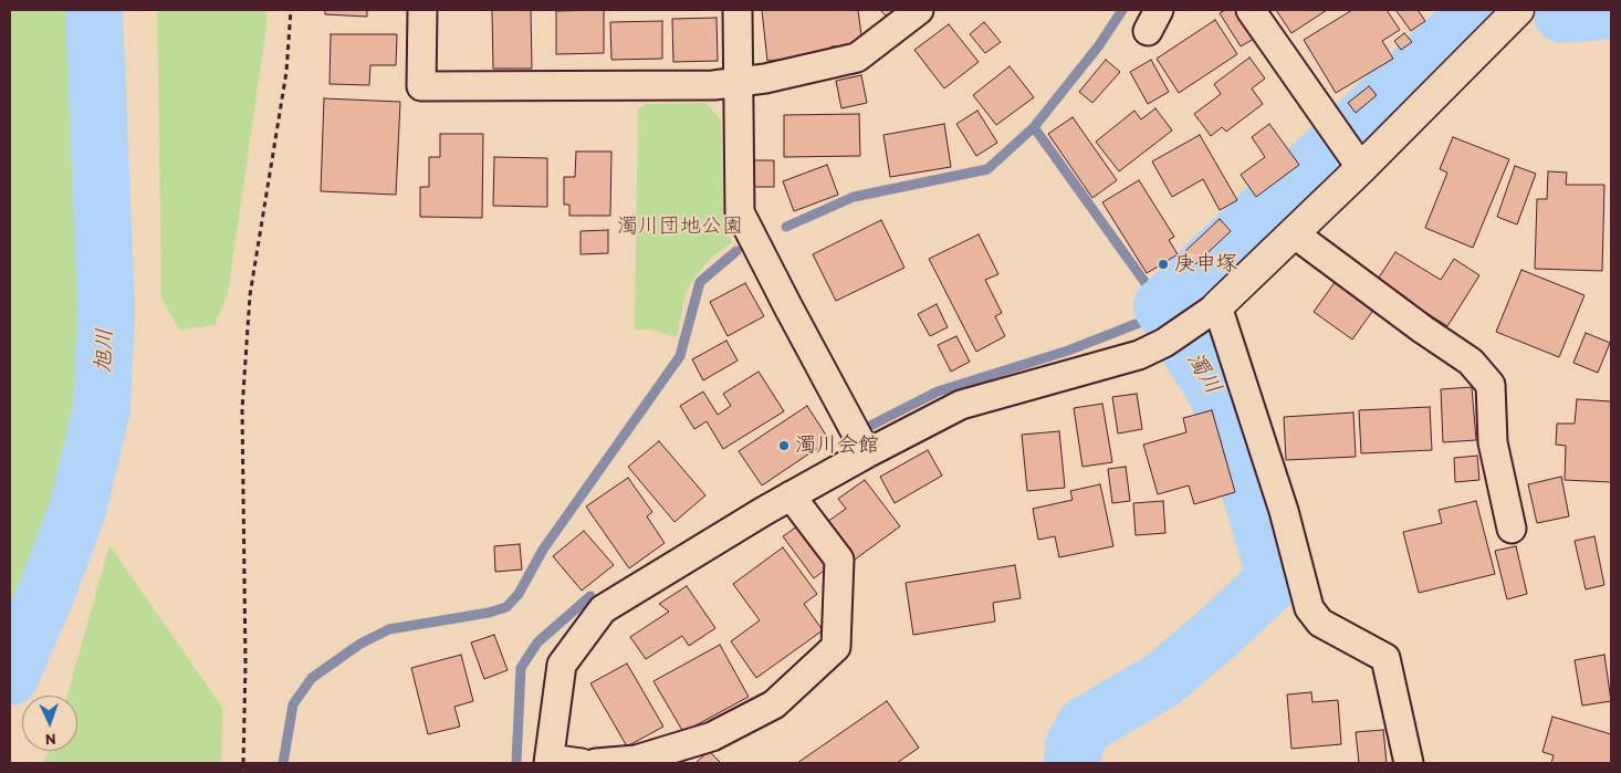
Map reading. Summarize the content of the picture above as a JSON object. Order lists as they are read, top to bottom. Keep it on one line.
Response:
{"water":["旭川","濁川"],"parks":["濁川団地公園"],"places":["庚申塚","濁川会館"],"north":"bottom"}
